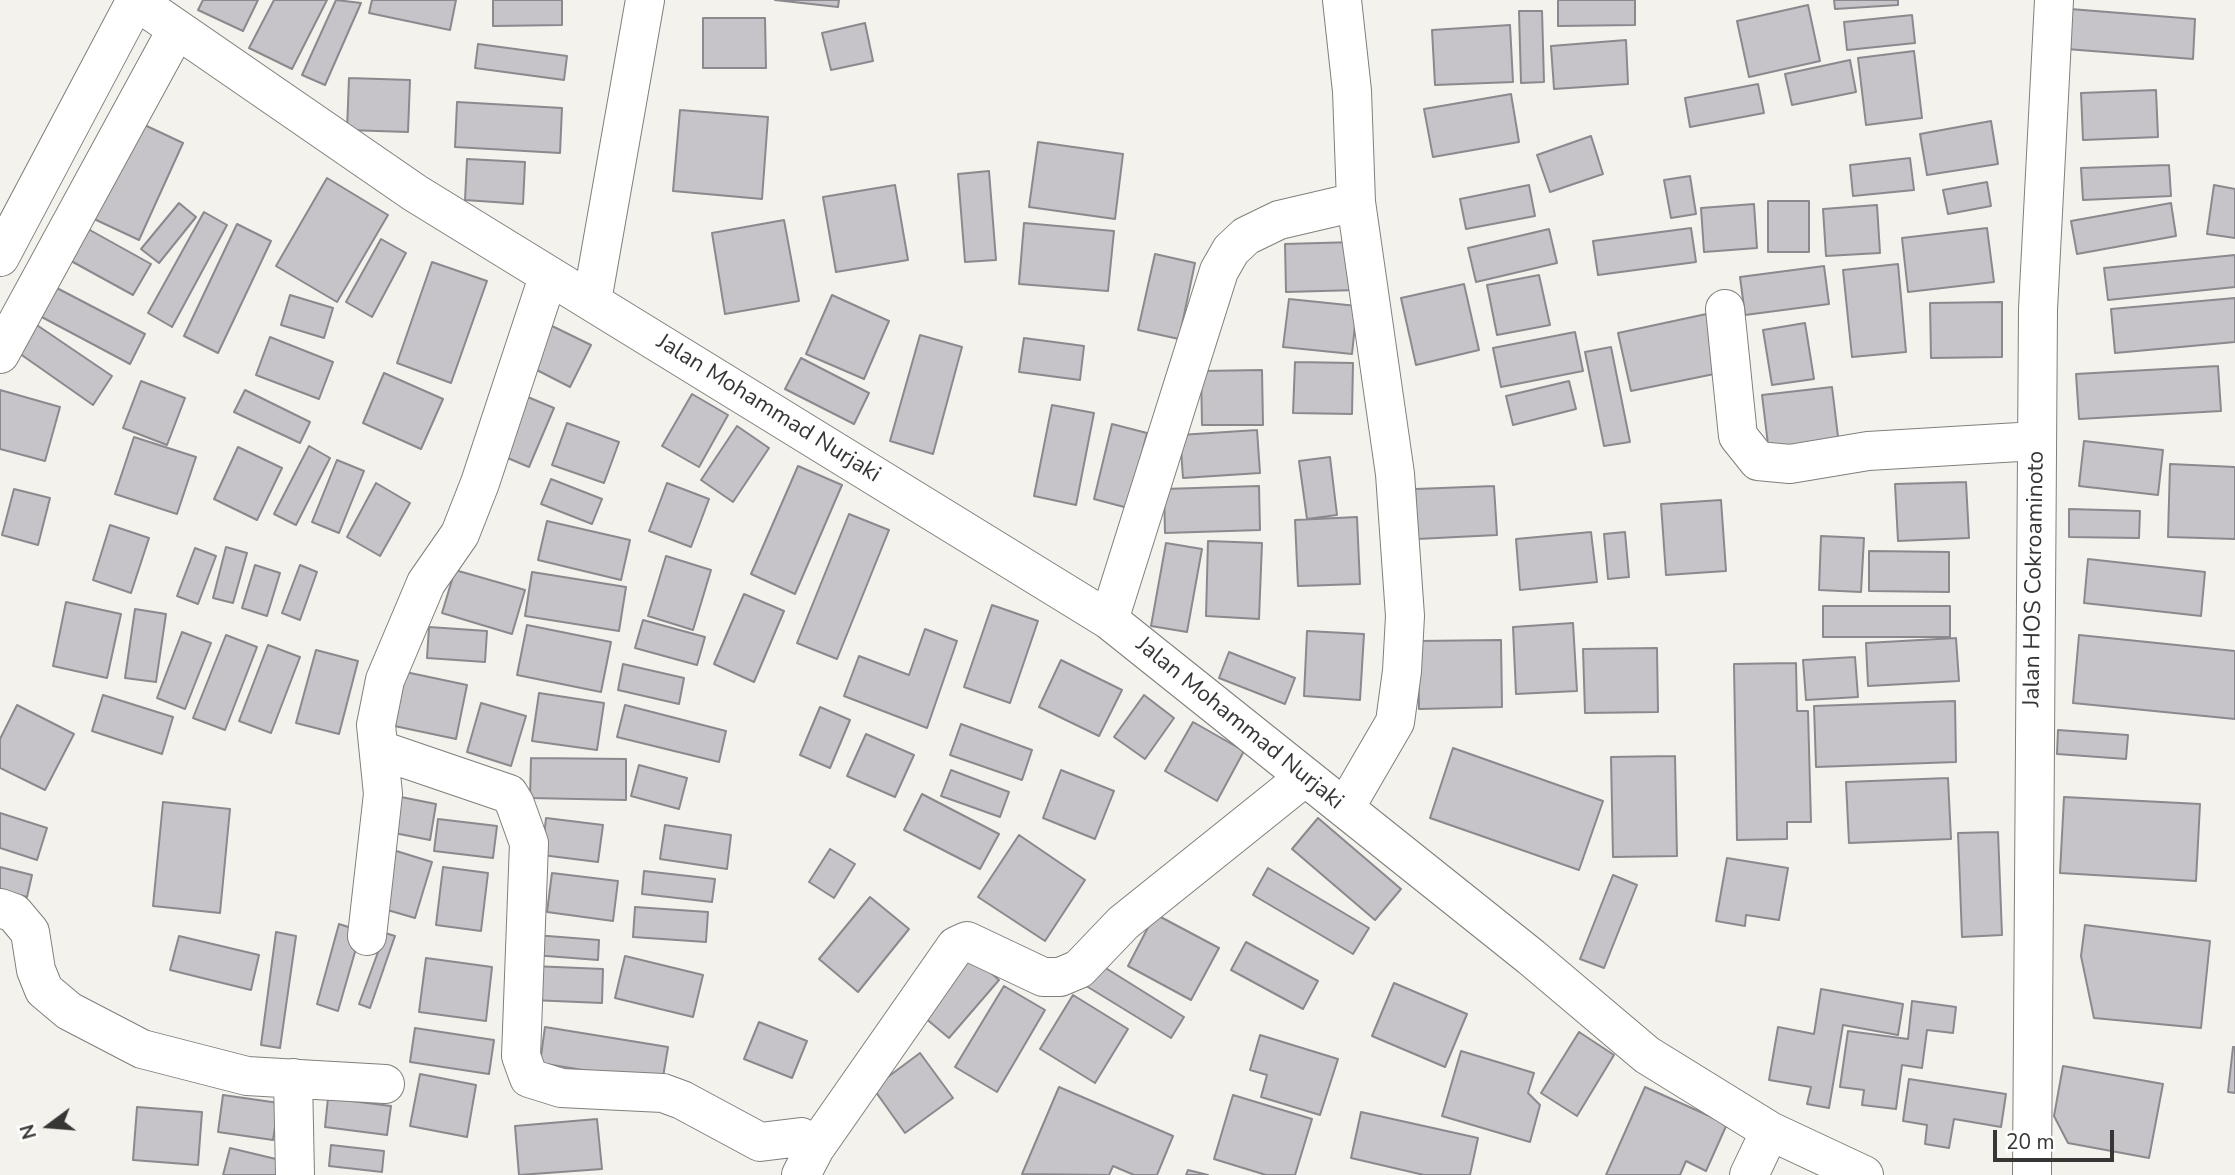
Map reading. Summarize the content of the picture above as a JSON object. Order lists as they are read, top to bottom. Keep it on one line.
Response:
{"streets":{"street":["Jalan Mohammad Nurjaki","Jalan HOS Cokroaminoto"]},"scale_bar":"20 m","north":"left"}
